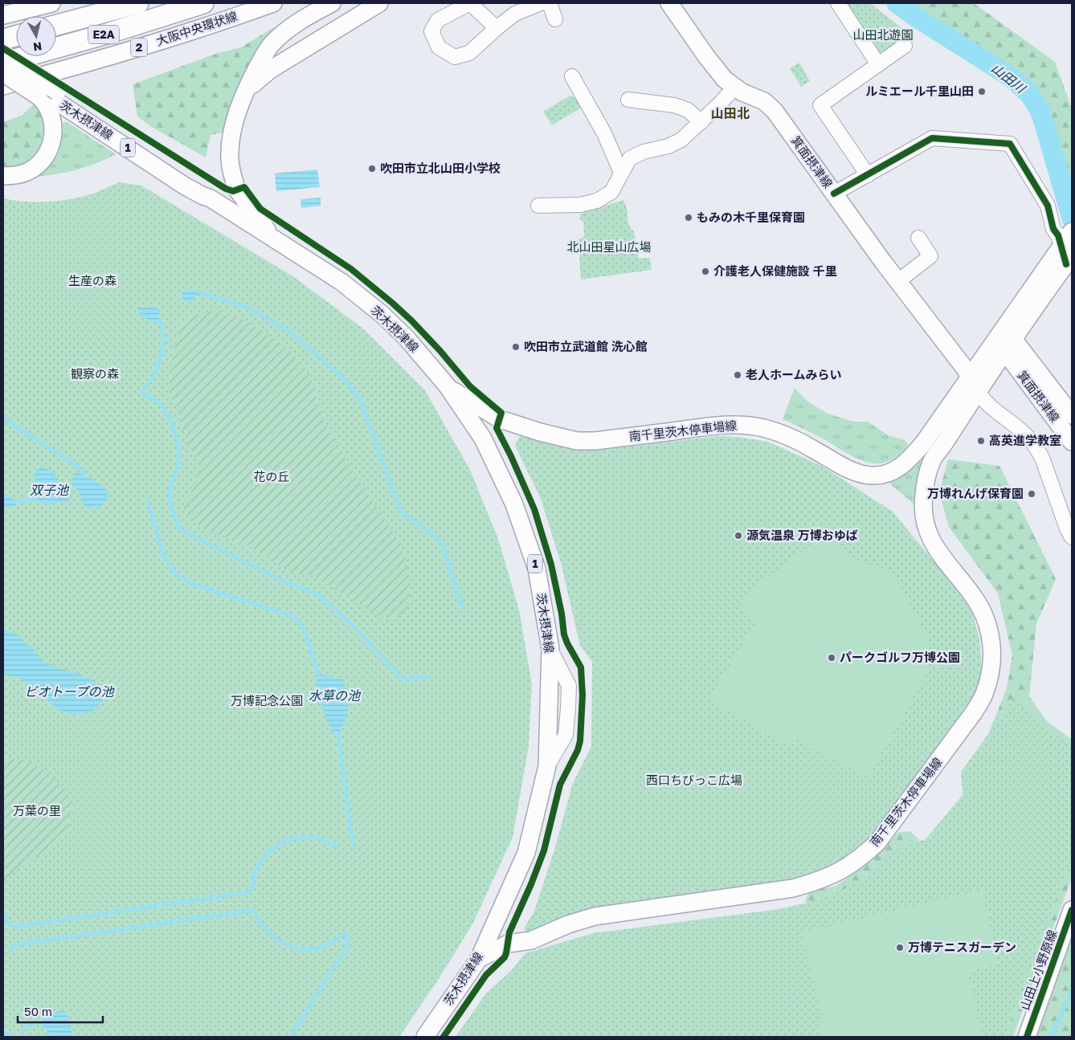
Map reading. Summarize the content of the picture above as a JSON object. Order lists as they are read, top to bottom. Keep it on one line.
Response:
{"streets":{"highway":["E2A"],"main road":["大阪中央環状線","2","茨木摂津線","1","箕面摂津線","南千里茨木停車場線","山田上小野原線"]},"crossings":[["茨木摂津線","南千里茨木停車場線"],["箕面摂津線","南千里茨木停車場線"]],"districts":["山田北"],"water":["山田川","双子池","ビオトープの池","水草の池"],"parks":["山田北遊園","北山田星山広場","生産の森","観察の森","花の丘","万博記念公園","西口ちびっこ広場","万葉の里"],"places":["ルミエール千里山田","吹田市立北山田小学校","もみの木千里保育園","介護老人保健施設 千里","吹田市立武道館 洗心館","老人ホームみらい","高英進学教室","万博れんげ保育園","源気温泉 万博おゆば","パークゴルフ万博公園","万博テニスガーデン"],"scale_bar":"50 m","north":"bottom"}
